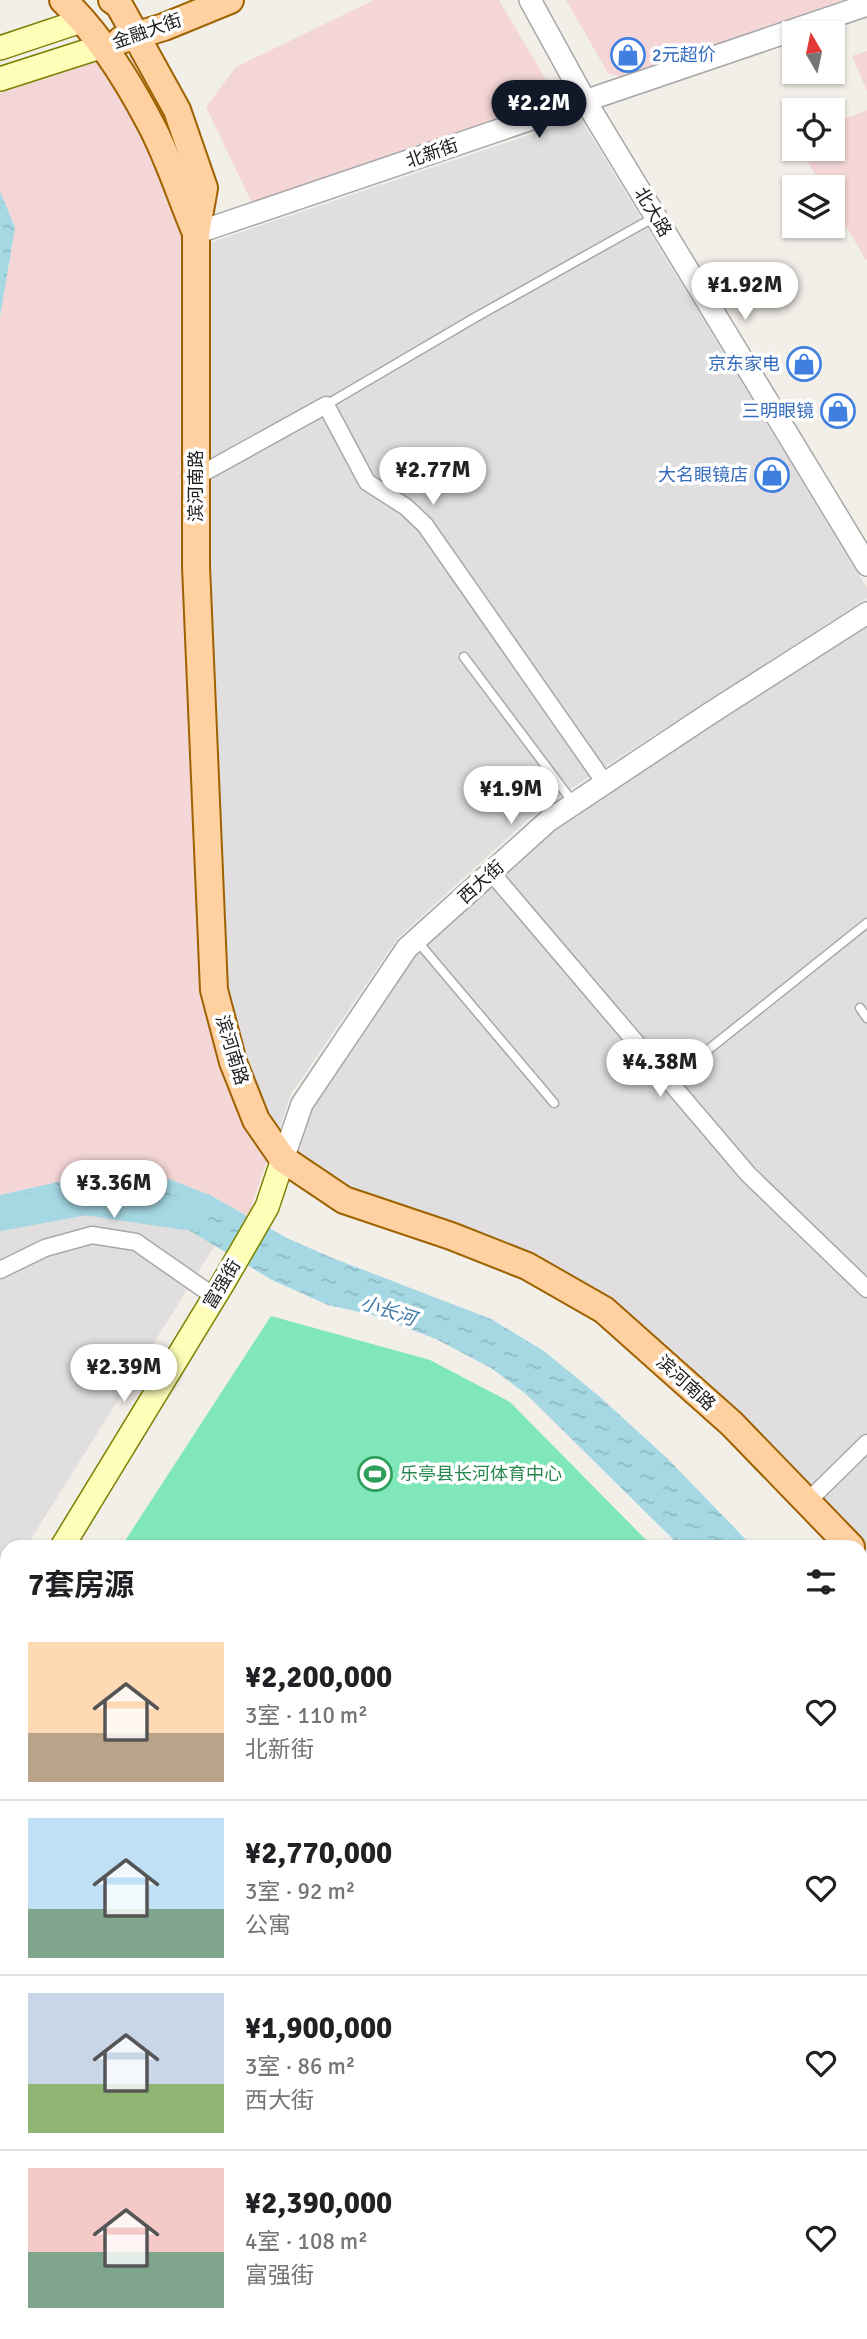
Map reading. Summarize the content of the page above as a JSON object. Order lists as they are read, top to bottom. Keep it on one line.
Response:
{"streets":{"main road":["金融大街","滨河南路","富强街"],"street":["北新街","北大路","西大街"]},"crossings":[["金融大街","滨河南路"],["北新街","北大路"],["北新街","滨河南路"],["滨河南路","西大街"],["滨河南路","富强街"],["西大街","富强街"]],"water":["小长河"],"places":{"shop":["2元超价","京东家电","三明眼镜","大名眼镜店"],"sports":["乐亭县长河体育中心"]},"north":"top","page":{"price":["¥2.2M","¥1.92M","¥2.77M","¥1.9M","¥4.38M","¥3.36M","¥2.39M"],"heading":"7套房源","list":[{"name":"¥2,200,000","note":"3室 · 110 m² · 北新街"},{"name":"¥2,770,000","note":"3室 · 92 m² · 公寓"},{"name":"¥1,900,000","note":"3室 · 86 m² · 西大街"},{"name":"¥2,390,000","note":"4室 · 108 m² · 富强街"}]}}
